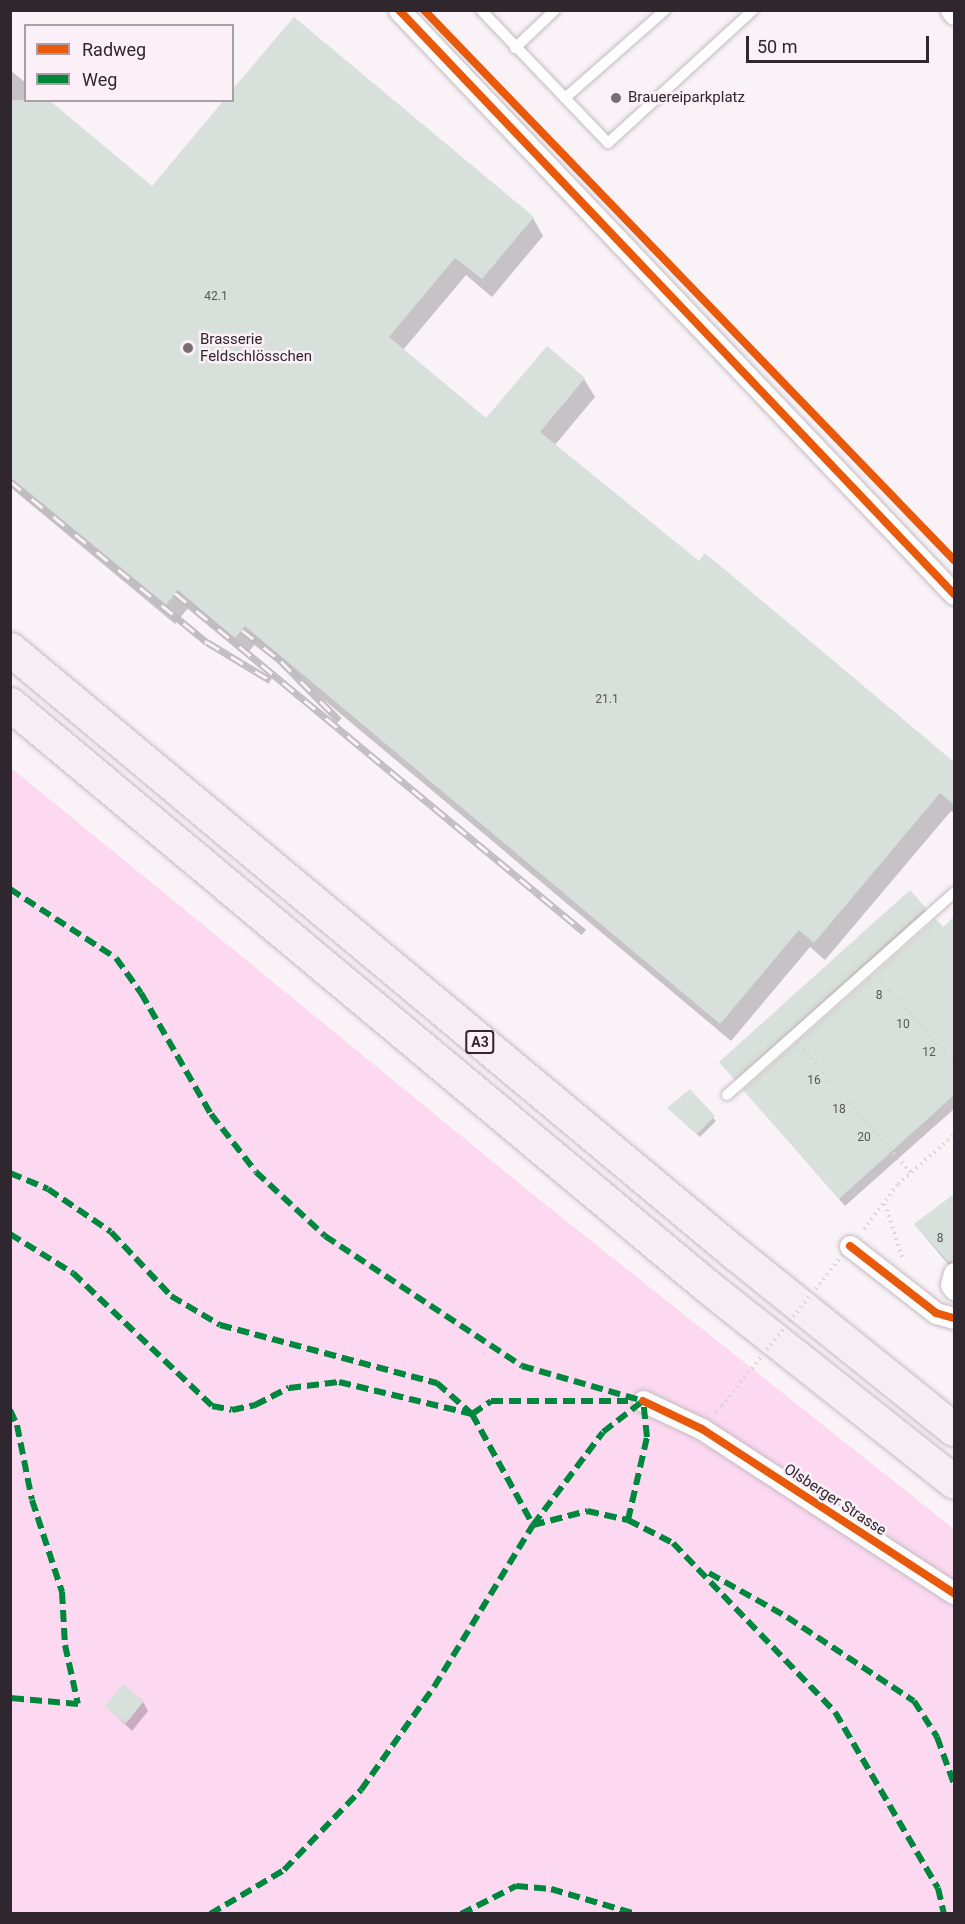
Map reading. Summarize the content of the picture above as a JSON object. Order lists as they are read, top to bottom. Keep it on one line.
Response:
{"streets":{"highway":["A3"],"street":["Olsberger Strasse"]},"places":["Brauereiparkplatz","Brasserie Feldschlösschen"],"house_numbers":["42.1","21.1","8","10","12","16","18","20","8"],"legend":["Radweg","Weg"],"scale_bar":"50 m"}
